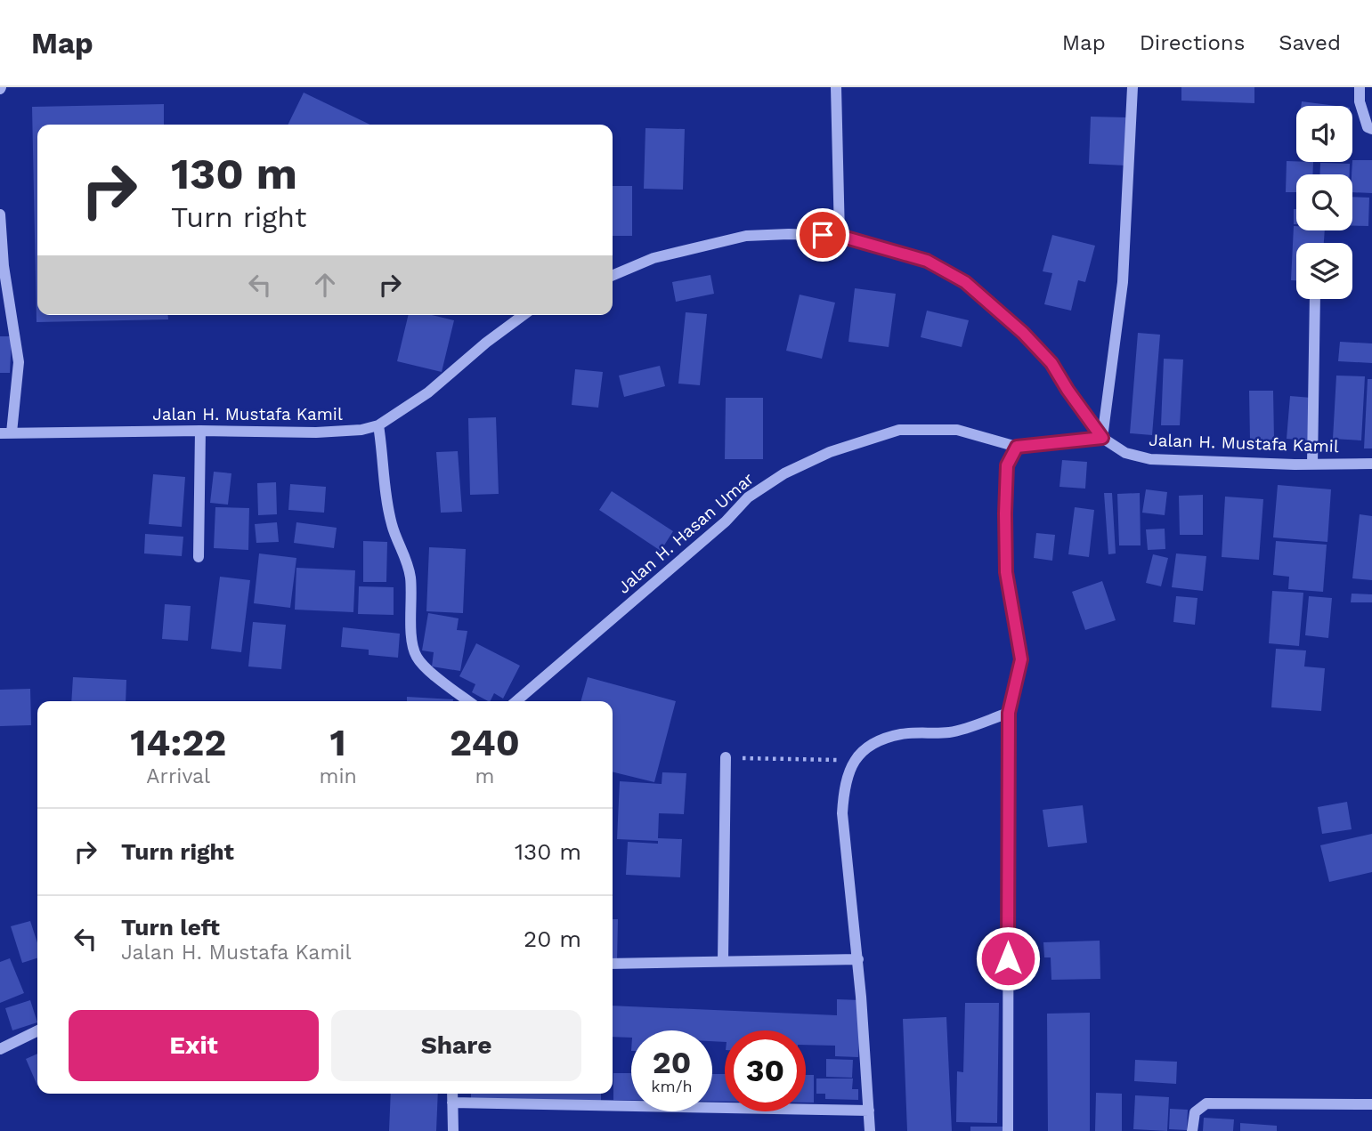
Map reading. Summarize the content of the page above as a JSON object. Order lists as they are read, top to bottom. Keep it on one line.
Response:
{"streets":{"street":["Jalan H. Mustafa Kamil","Jalan H. Hasan Umar"]},"page":{"header":"Map","nav":["Map","Directions","Saved"],"turn":["130 m","Turn right"],"eta":["14:22","Arrival","1","min","240","m"],"list":[{"name":"Turn right","value":"130 m"},{"name":"Turn left","note":"Jalan H. Mustafa Kamil","value":"20 m"}],"buttons":["Exit","Share"],"speed":"20 km/h","limit":"30"}}
